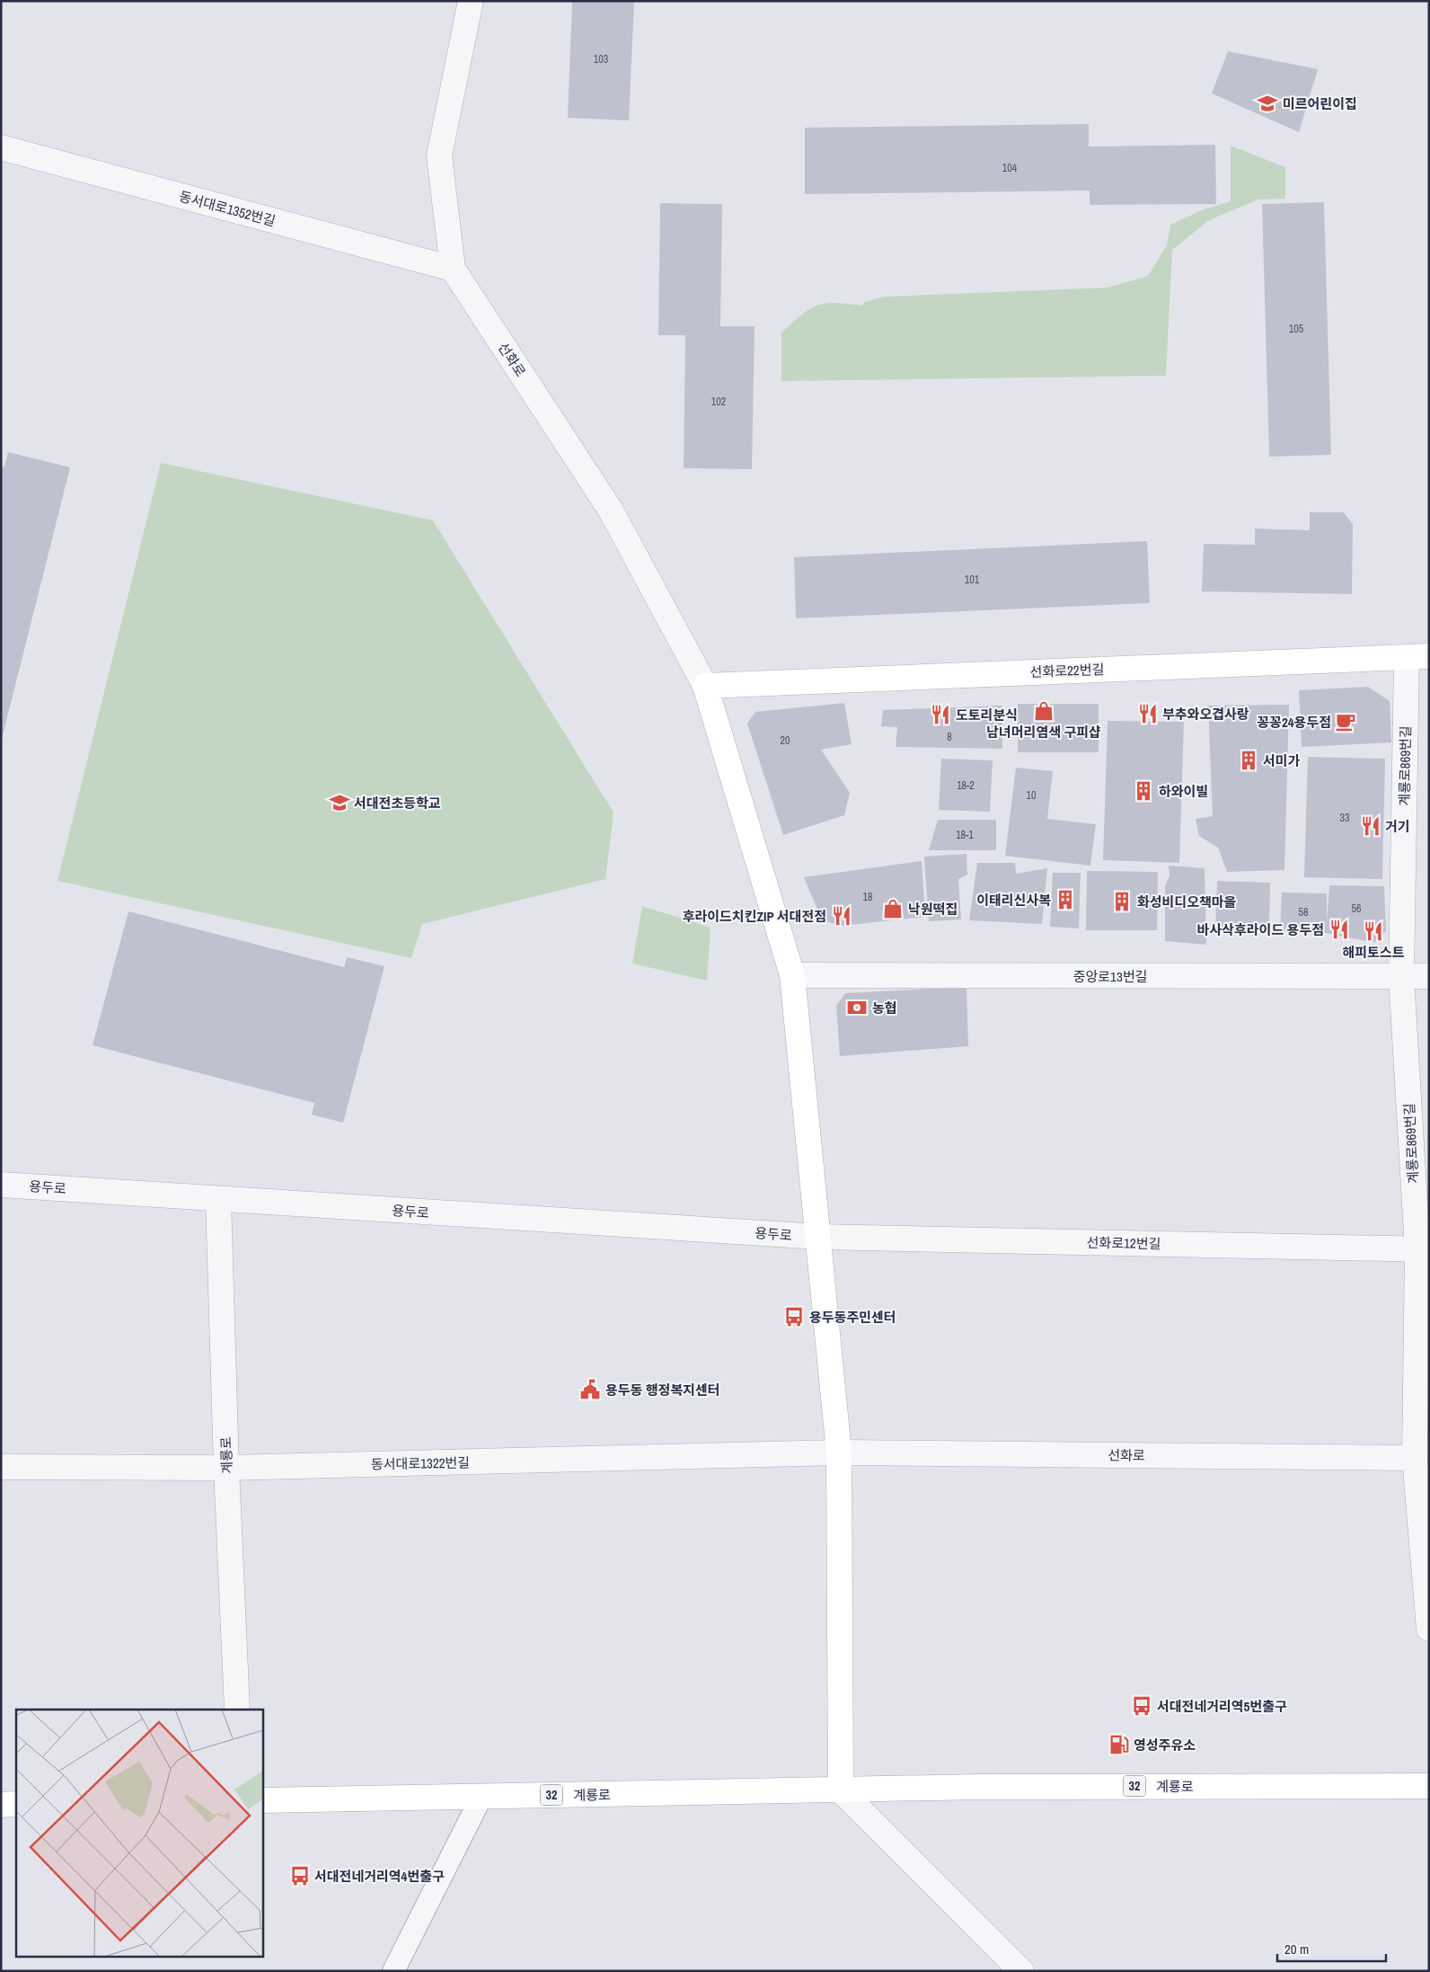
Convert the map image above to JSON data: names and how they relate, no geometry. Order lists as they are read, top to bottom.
{
  "streets": {
    "main road": ["선화로22번길", "계룡로", "32"],
    "street": [
      "동서대로1352번길",
      "선화로",
      "계룡로869번길",
      "중앙로13번길",
      "용두로",
      "선화로12번길",
      "동서대로1322번길"
    ]
  },
  "crossings": [
    ["동서대로1352번길", "선화로"],
    ["선화로", "선화로22번길"],
    ["선화로", "계룡로869번길"],
    ["선화로", "동서대로1322번길"],
    ["선화로22번길", "계룡로869번길"],
    ["계룡로869번길", "중앙로13번길"],
    ["계룡로869번길", "선화로12번길"],
    ["용두로", "선화로12번길"],
    ["용두로", "계룡로"],
    ["계룡로", "동서대로1322번길"]
  ],
  "places": {
    "school or university": ["미르어린이집", "서대전초등학교"],
    "shop": ["남녀머리염색 구피샵", "낙원떡집"],
    "restaurant": [
      "부추와오겹사랑",
      "도토리분식",
      "거기",
      "후라이드치킨ZIP 서대전점",
      "바사삭후라이드 용두점",
      "해피토스트"
    ],
    "cafe": ["꽁꽁24용두점"],
    "building": [
      "서미가",
      "하와이빌",
      "이태리신사복",
      "화성비디오책마을"
    ],
    "bank": ["농협"],
    "bus stop": ["용두동주민센터", "서대전네거리역5번출구", "서대전네거리역4번출구"],
    "public building": ["용두동 행정복지센터"],
    "fuel station": ["영성주유소"]
  },
  "house_numbers": [
    "103",
    "104",
    "105",
    "102",
    "101",
    "8",
    "20",
    "18-2",
    "10",
    "33",
    "18-1",
    "18",
    "56",
    "58"
  ],
  "scale_bar": "20 m"
}
